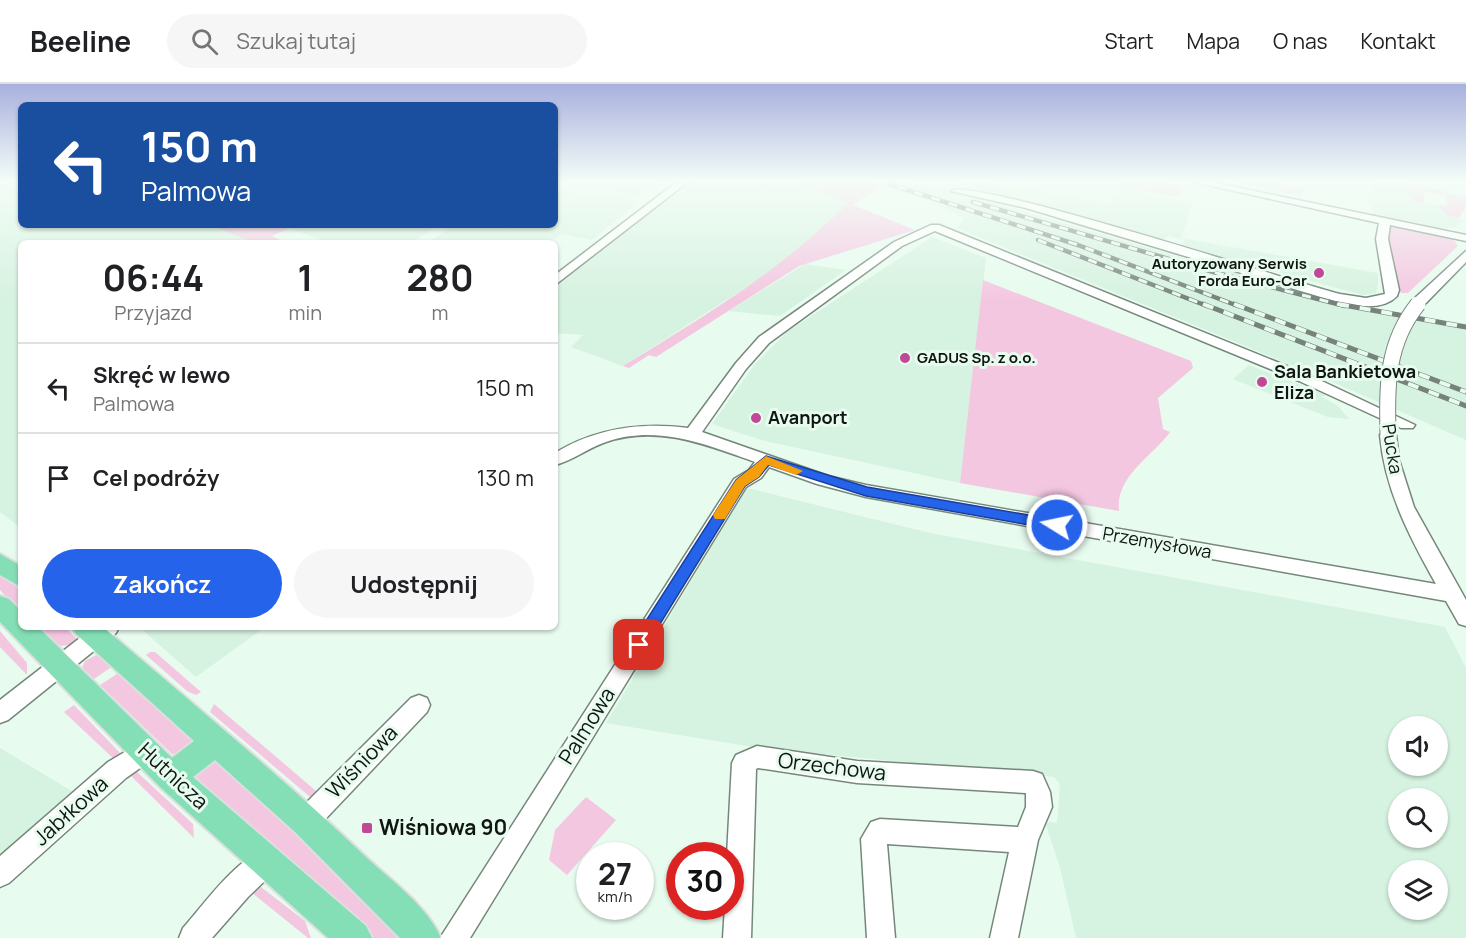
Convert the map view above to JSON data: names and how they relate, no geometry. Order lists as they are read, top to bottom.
{
  "streets": {
    "main road": ["Hutnicza"],
    "street": [
      "Pucka",
      "Przemysłowa",
      "Palmowa",
      "Wiśniowa",
      "Orzechowa",
      "Jabłkowa"
    ]
  },
  "crossings": [
    ["Pucka", "Przemysłowa"],
    ["Przemysłowa", "Palmowa"],
    ["Hutnicza", "Jabłkowa"]
  ],
  "places": {
    "other": [
      "Autoryzowany Serwis Forda Euro-Car",
      "GADUS Sp. z o.o.",
      "Sala Bankietowa Eliza",
      "Avanport"
    ],
    "transit": ["Wiśniowa 90"]
  },
  "page": {
    "header": "Beeline",
    "search": "Szukaj tutaj",
    "nav": [
      "Start",
      "Mapa",
      "O nas",
      "Kontakt"
    ],
    "turn": ["150 m", "Palmowa"],
    "eta": [
      "06:44",
      "Przyjazd",
      "1",
      "min",
      "280",
      "m"
    ],
    "list": [
      {
        "name": "Skręć w lewo",
        "note": "Palmowa",
        "value": "150 m"
      },
      {
        "name": "Cel podróży",
        "value": "130 m"
      }
    ],
    "buttons": ["Zakończ", "Udostępnij"],
    "speed": "27 km/h",
    "limit": "30"
  }
}
